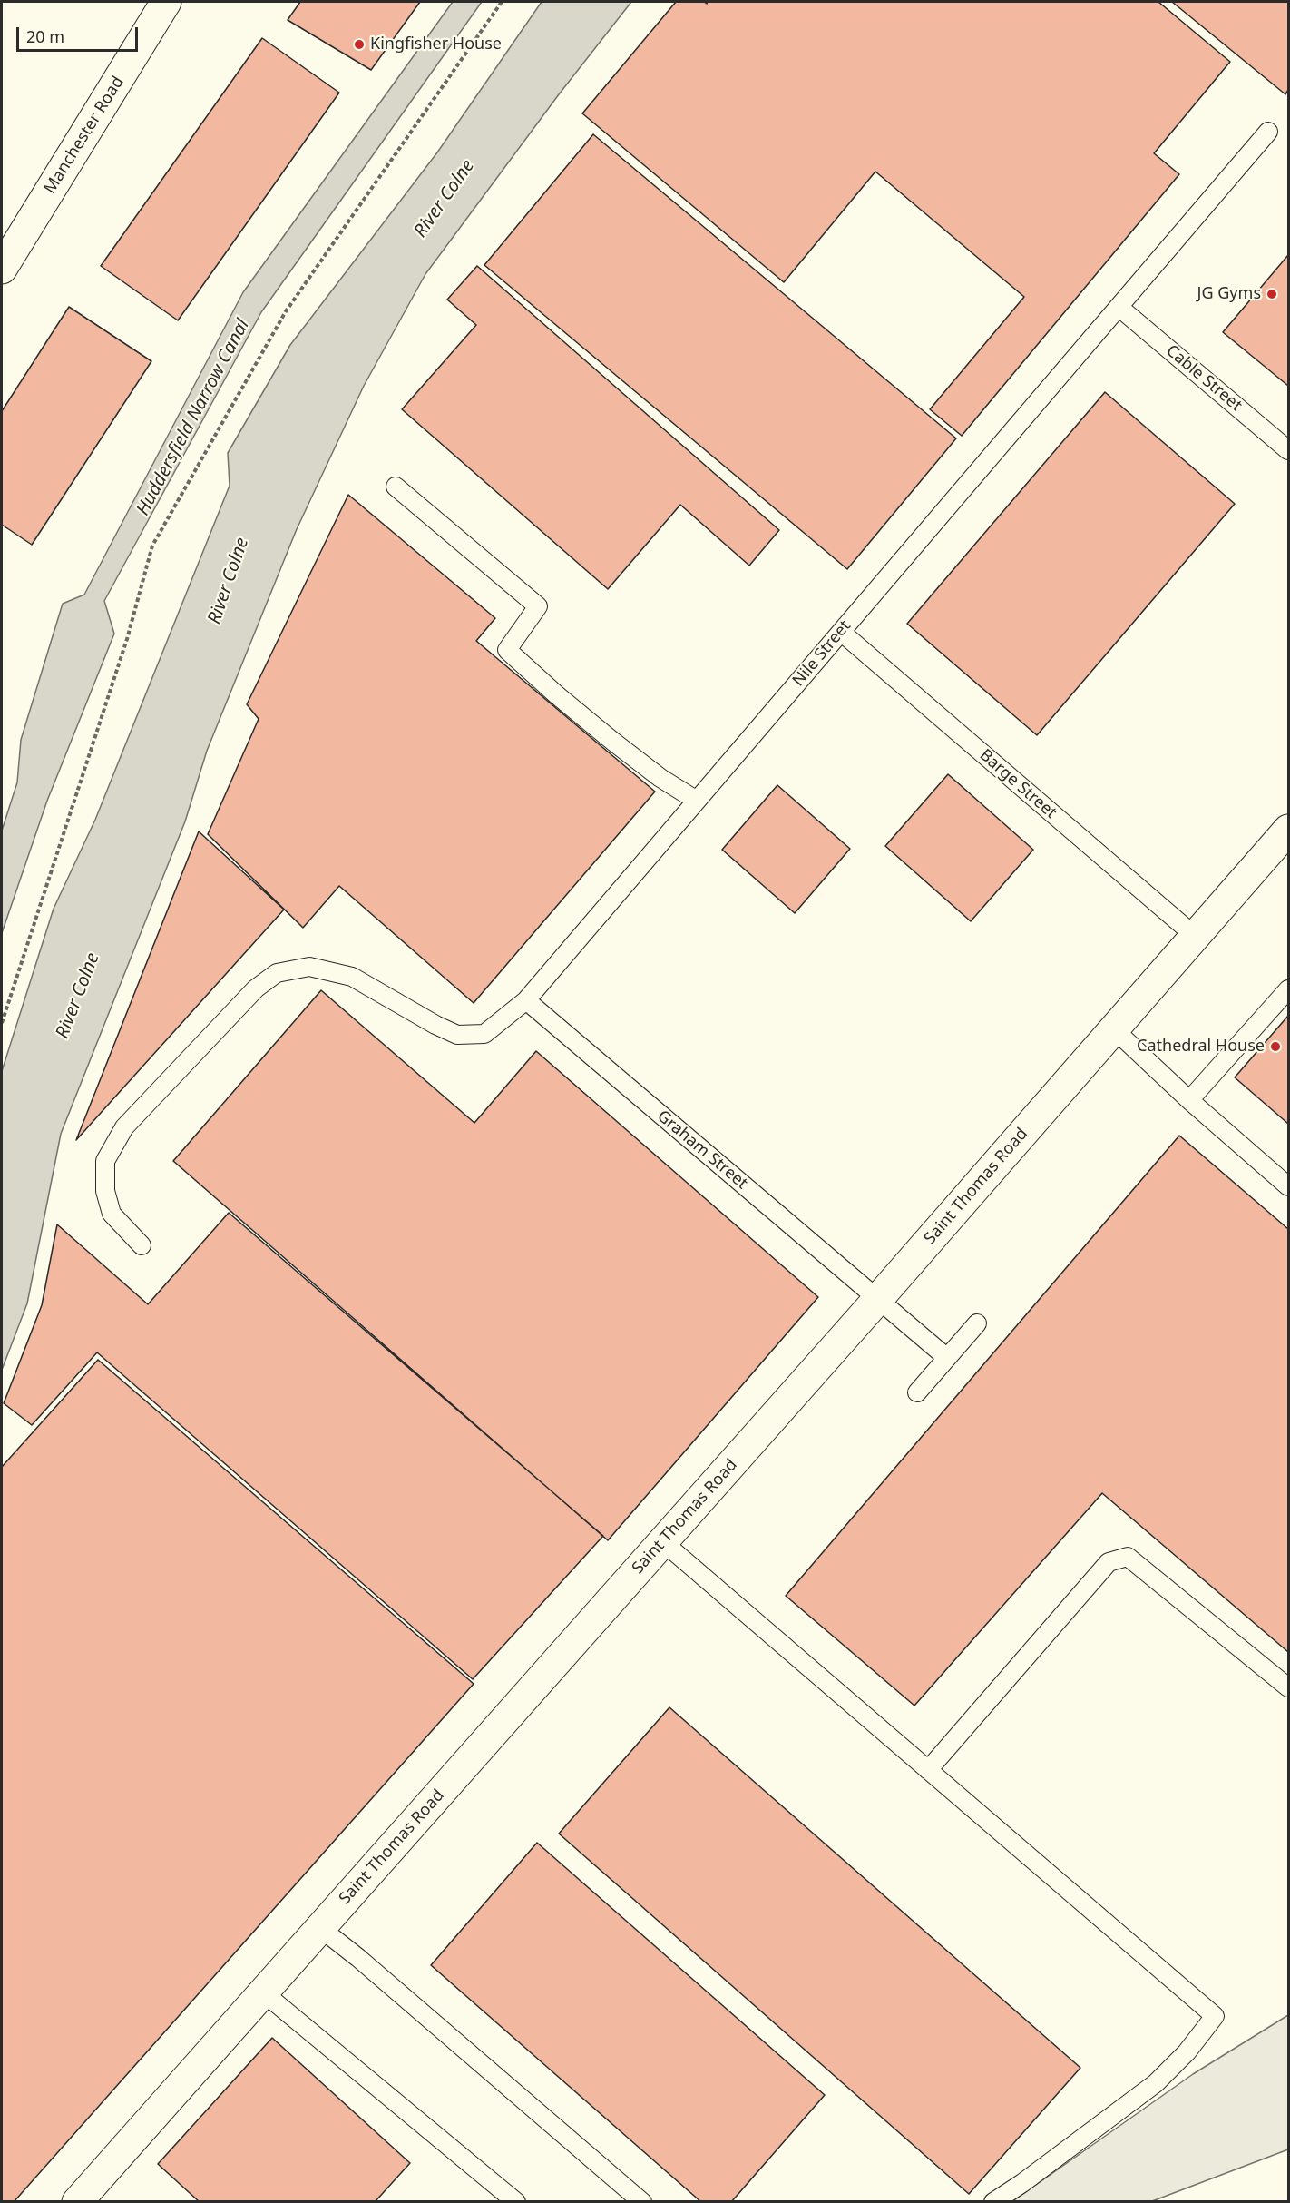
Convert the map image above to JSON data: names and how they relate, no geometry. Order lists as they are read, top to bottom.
{
  "streets": {
    "main road": ["Manchester Road", "Saint Thomas Road"],
    "lane": [
      "Cable Street",
      "Nile Street",
      "Barge Street",
      "Graham Street"
    ]
  },
  "crossings": [
    ["Cable Street", "Nile Street"],
    ["Nile Street", "Barge Street"],
    ["Nile Street", "Graham Street"],
    ["Barge Street", "Saint Thomas Road"],
    ["Graham Street", "Saint Thomas Road"]
  ],
  "water": ["River Colne", "Huddersfield Narrow Canal"],
  "places": ["Kingfisher House", "JG Gyms", "Cathedral House"],
  "scale_bar": "20 m"
}
